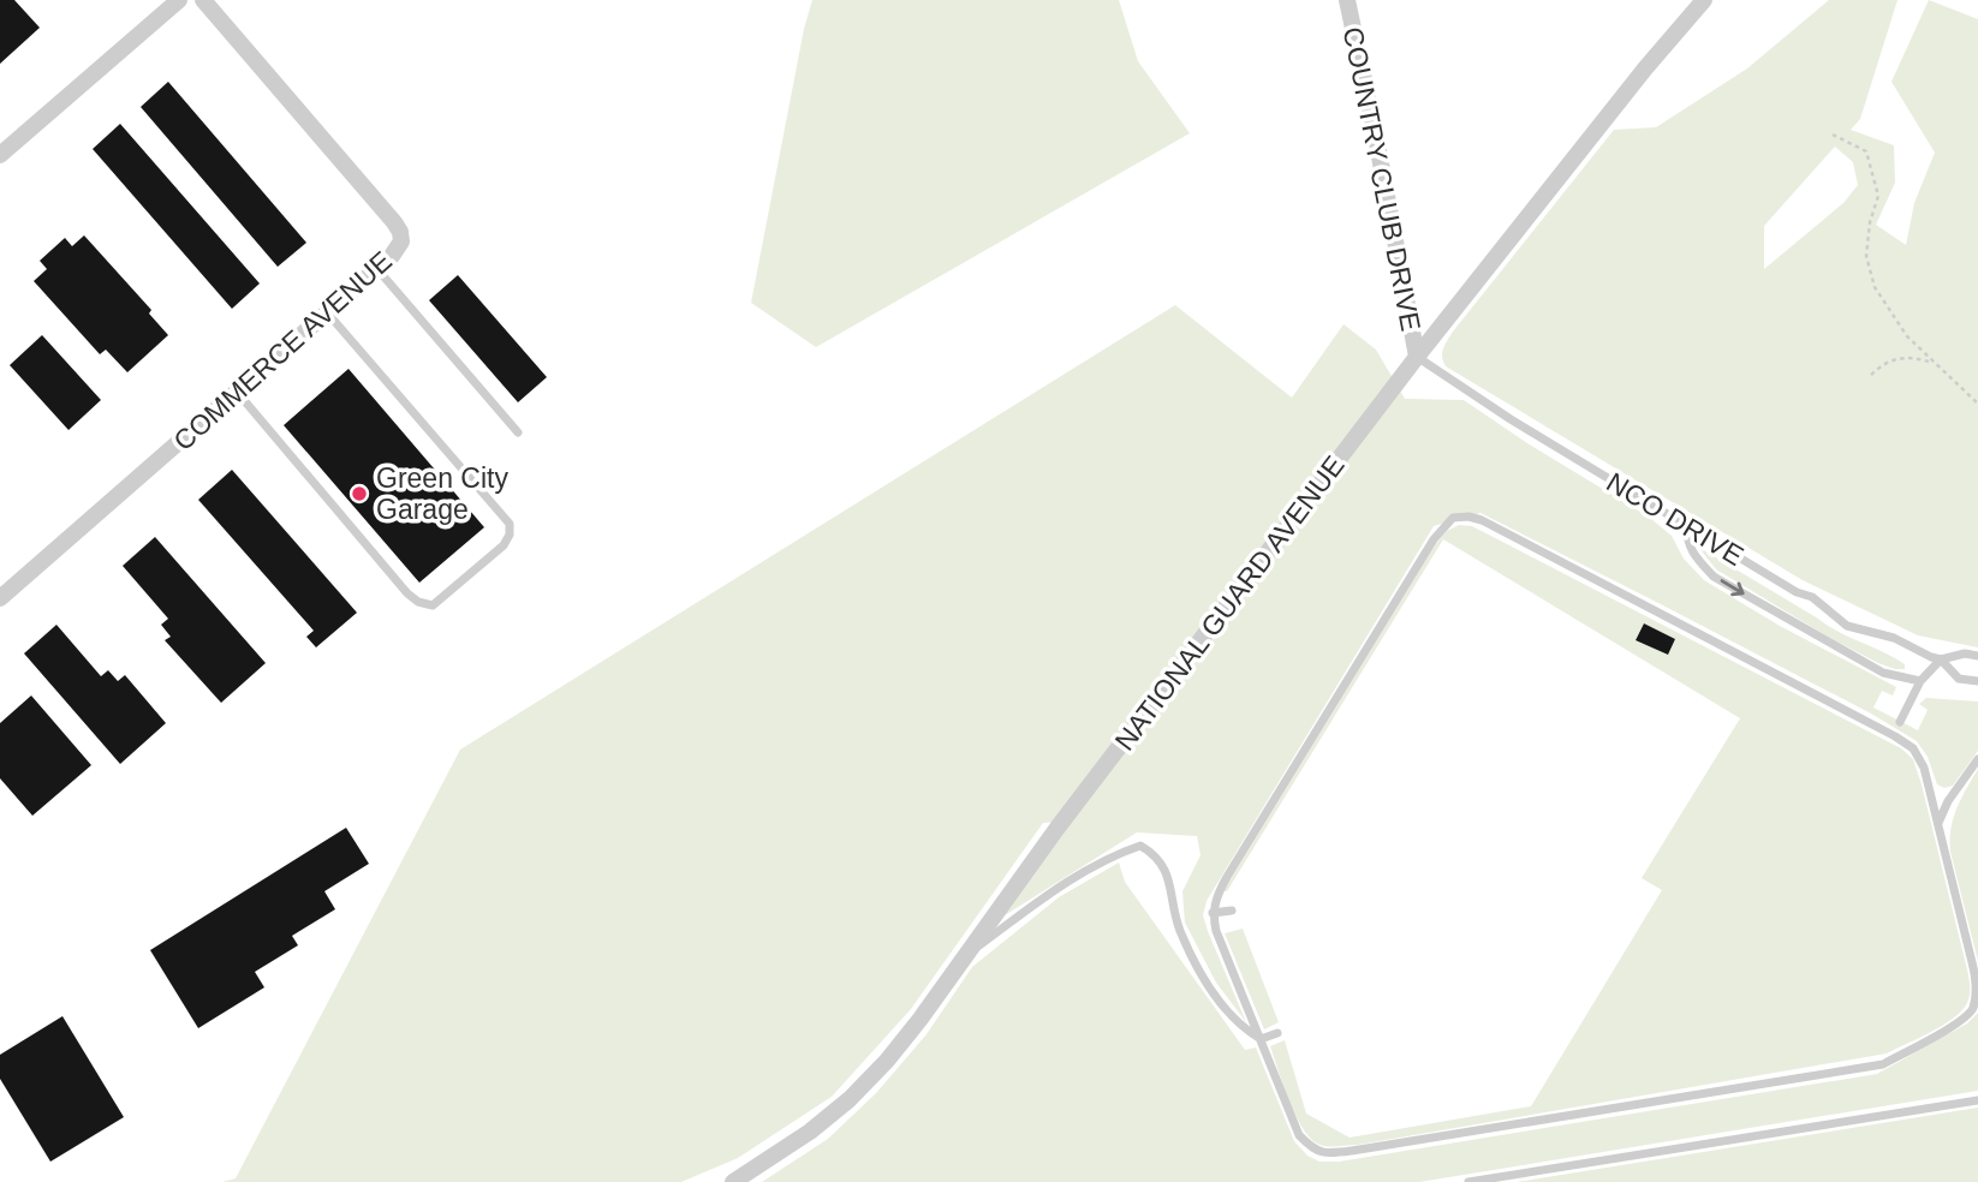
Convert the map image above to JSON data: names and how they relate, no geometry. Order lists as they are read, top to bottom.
{
  "streets": {
    "street": ["COUNTRY CLUB DRIVE", "COMMERCE AVENUE", "NATIONAL GUARD AVENUE"],
    "lane": ["NCO DRIVE"]
  },
  "crossings": [
    ["COUNTRY CLUB DRIVE", "NCO DRIVE"],
    ["COUNTRY CLUB DRIVE", "NATIONAL GUARD AVENUE"],
    ["NCO DRIVE", "NATIONAL GUARD AVENUE"]
  ],
  "places": ["Green City Garage"]
}
